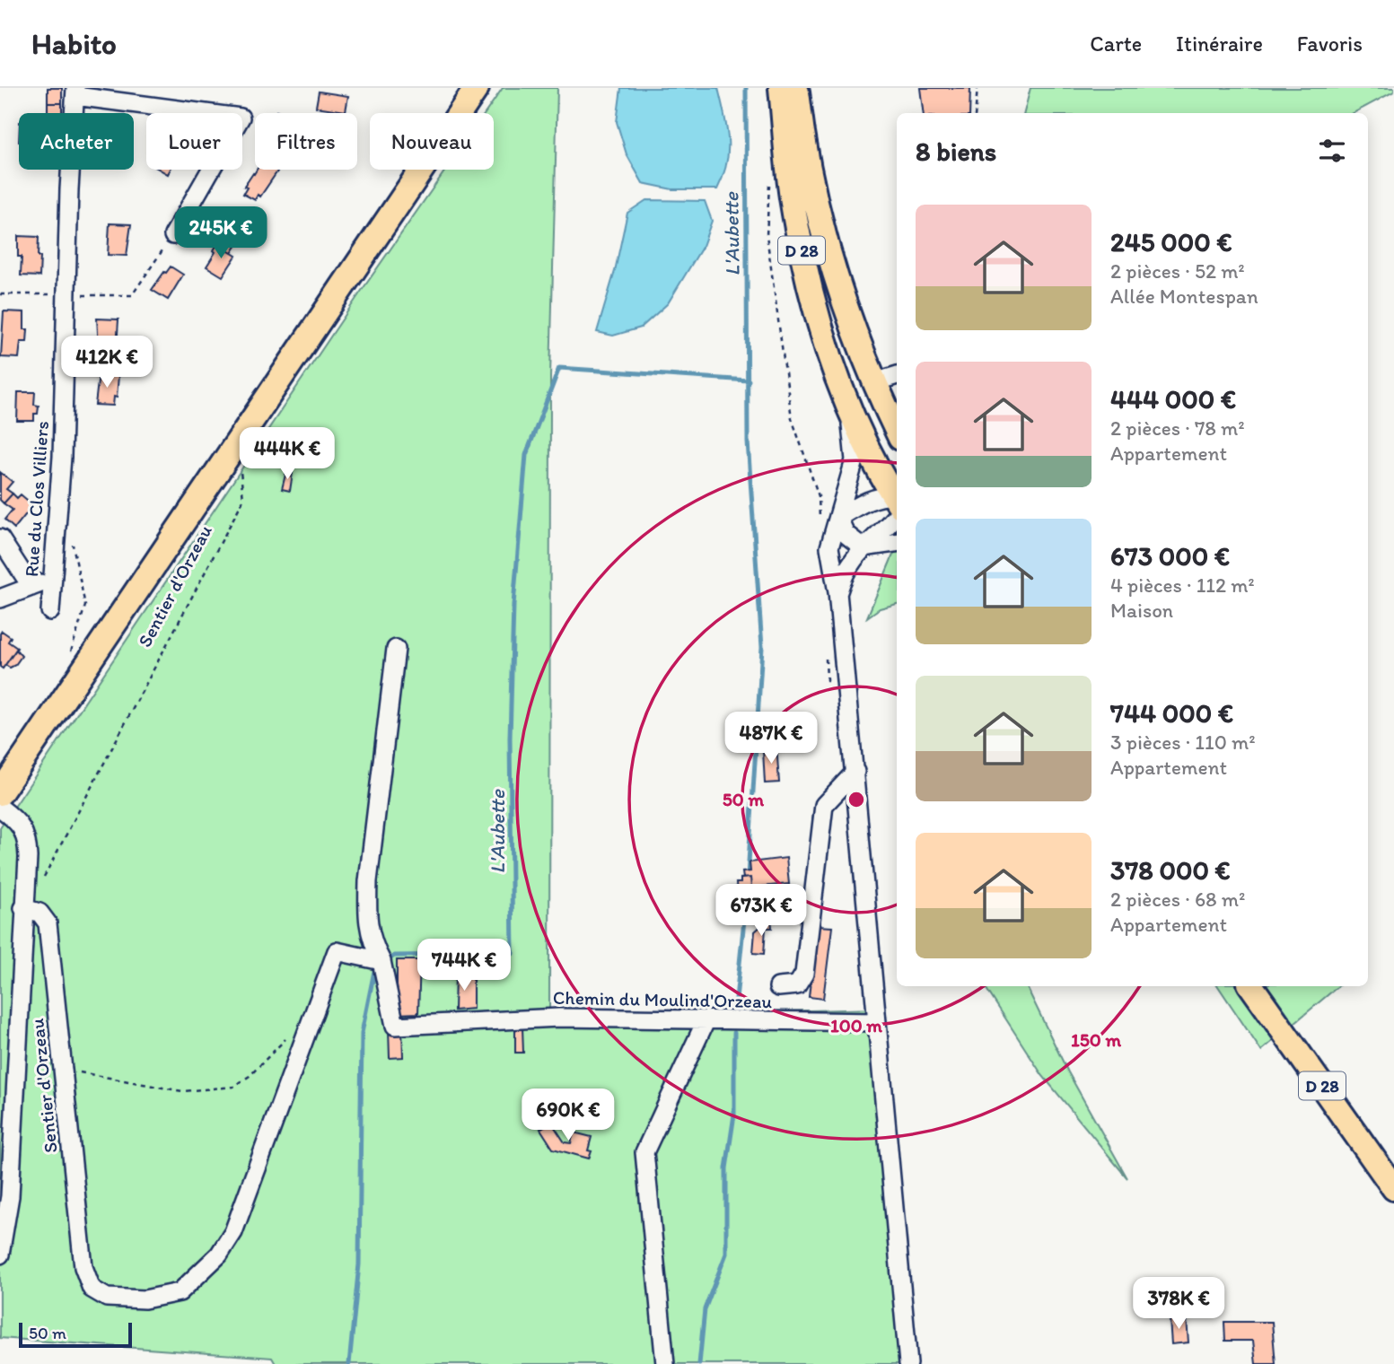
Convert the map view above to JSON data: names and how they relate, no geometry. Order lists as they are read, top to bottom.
{
  "streets": {
    "main road": ["D 28"],
    "street": ["Rue du Clos Villiers", "Sentier d'Orzeau", "Chemin du Moulind'Orzeau"]
  },
  "crossings": [
    ["Sentier d'Orzeau", "Chemin du Moulind'Orzeau"]
  ],
  "water": ["L'Aubette"],
  "scale_bar": "50 m",
  "page": {
    "header": "Habito",
    "nav": ["Carte", "Itinéraire", "Favoris"],
    "chip": [
      "Acheter",
      "Louer",
      "Filtres",
      "Nouveau"
    ],
    "heading": "8 biens",
    "list": [
      {
        "name": "245 000 €",
        "note": "2 pièces · 52 m² · Allée Montespan"
      },
      {
        "name": "444 000 €",
        "note": "2 pièces · 78 m² · Appartement"
      },
      {
        "name": "673 000 €",
        "note": "4 pièces · 112 m² · Maison"
      },
      {
        "name": "744 000 €",
        "note": "3 pièces · 110 m² · Appartement"
      },
      {
        "name": "378 000 €",
        "note": "2 pièces · 68 m² · Appartement"
      }
    ],
    "price": [
      "245K €",
      "412K €",
      "444K €",
      "487K €",
      "673K €",
      "744K €",
      "690K €",
      "378K €"
    ],
    "scale": "50 m"
  },
  "rings": ["50 m", "100 m", "150 m"]
}
